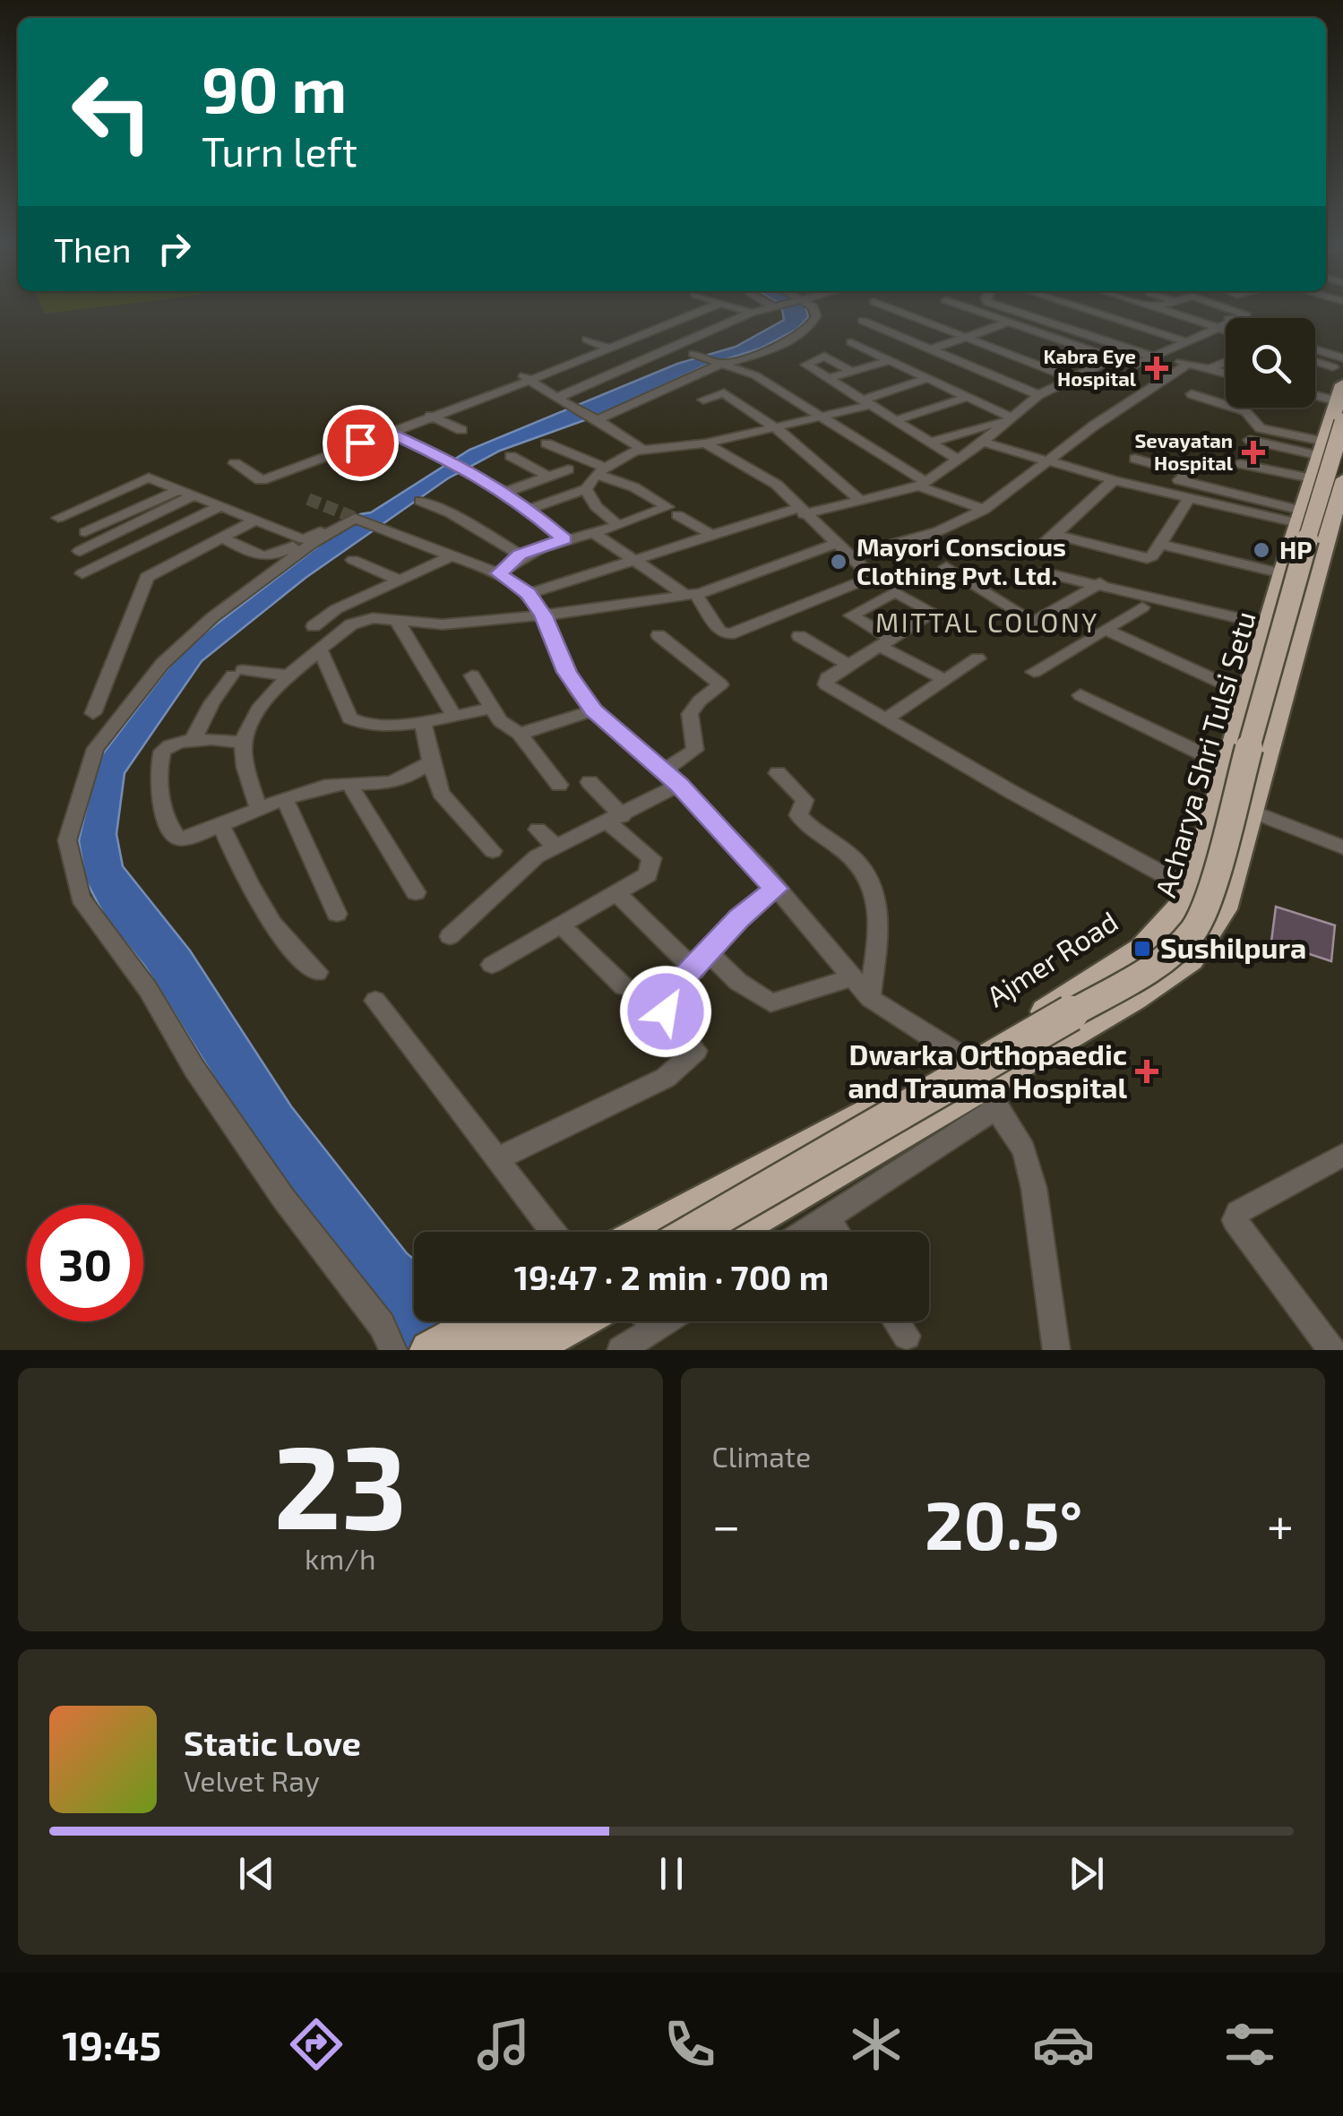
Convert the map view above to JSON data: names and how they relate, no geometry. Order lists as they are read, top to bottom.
{
  "streets": {
    "highway": ["Acharya Shri Tulsi Setu", "Ajmer Road"]
  },
  "crossings": [
    ["Acharya Shri Tulsi Setu", "Ajmer Road"]
  ],
  "districts": ["MITTAL COLONY"],
  "places": {
    "health": ["Kabra Eye Hospital", "Sevayatan Hospital", "Dwarka Orthopaedic and Trauma Hospital"],
    "other": ["HP", "Mayori Conscious Clothing Pvt. Ltd."],
    "transit": ["Sushilpura"]
  },
  "page": {
    "turn": ["90 m", "Turn left"],
    "then": "Then",
    "limit": "30",
    "trip": "19:47 · 2 min · 700 m",
    "tile": [
      ["23", "km/h"],
      "Climate"
    ],
    "heat": ["−", "20.5°", "+"],
    "song": ["Static Love", "Velvet Ray"],
    "tabs": "19:45"
  }
}
